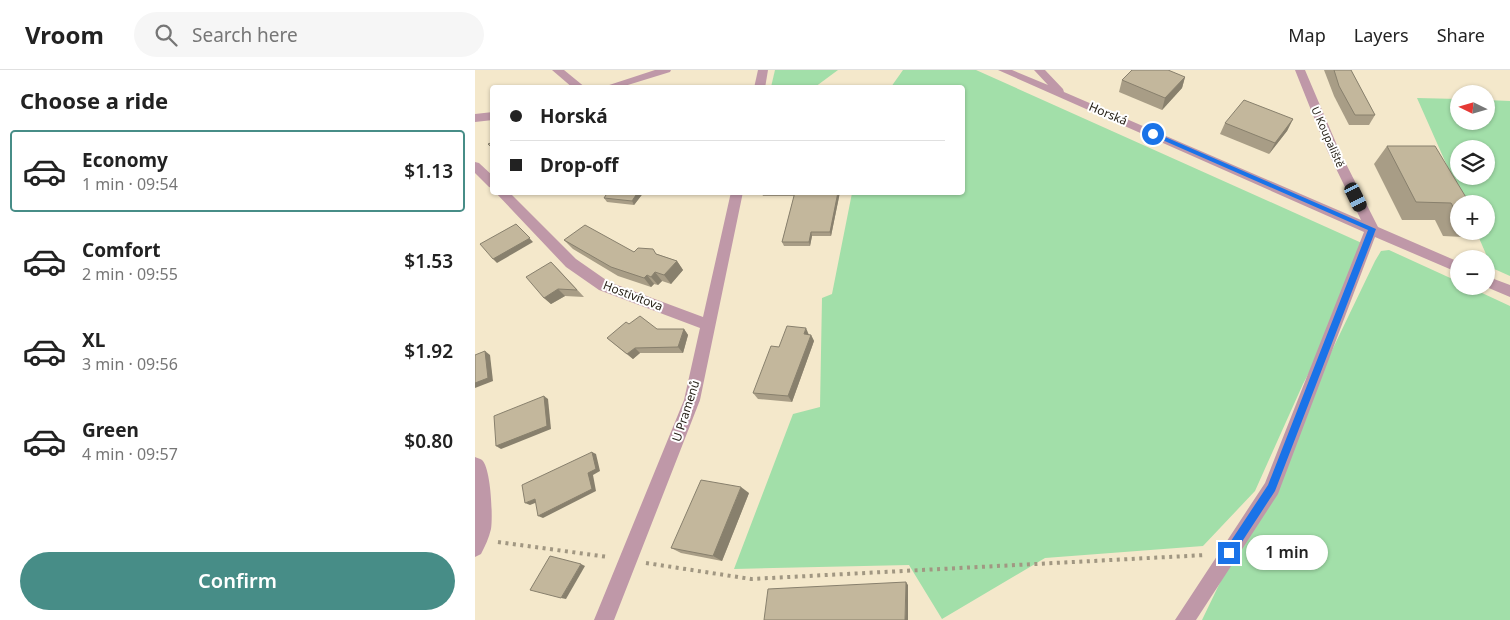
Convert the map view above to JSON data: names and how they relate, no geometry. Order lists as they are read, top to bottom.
{
  "streets": {
    "street": [
      "Horská",
      "U Koupaliště",
      "Hostivítova",
      "U Pramenů"
    ]
  },
  "crossings": [
    ["Horská", "U Koupaliště"],
    ["Hostivítova", "U Pramenů"]
  ],
  "north": "left",
  "page": {
    "header": "Vroom",
    "search": "Search here",
    "nav": ["Map", "Layers", "Share"],
    "heading": "Choose a ride",
    "map_buttons": ["+", "−"],
    "banner": ["Horská", "Drop-off"],
    "list": [
      {
        "name": "Economy",
        "note": "1 min · 09:54",
        "value": "$1.13"
      },
      {
        "name": "Comfort",
        "note": "2 min · 09:55",
        "value": "$1.53"
      },
      {
        "name": "XL",
        "note": "3 min · 09:56",
        "value": "$1.92"
      },
      {
        "name": "Green",
        "note": "4 min · 09:57",
        "value": "$0.80"
      }
    ],
    "bubble": "1 min",
    "buttons": "Confirm"
  }
}
